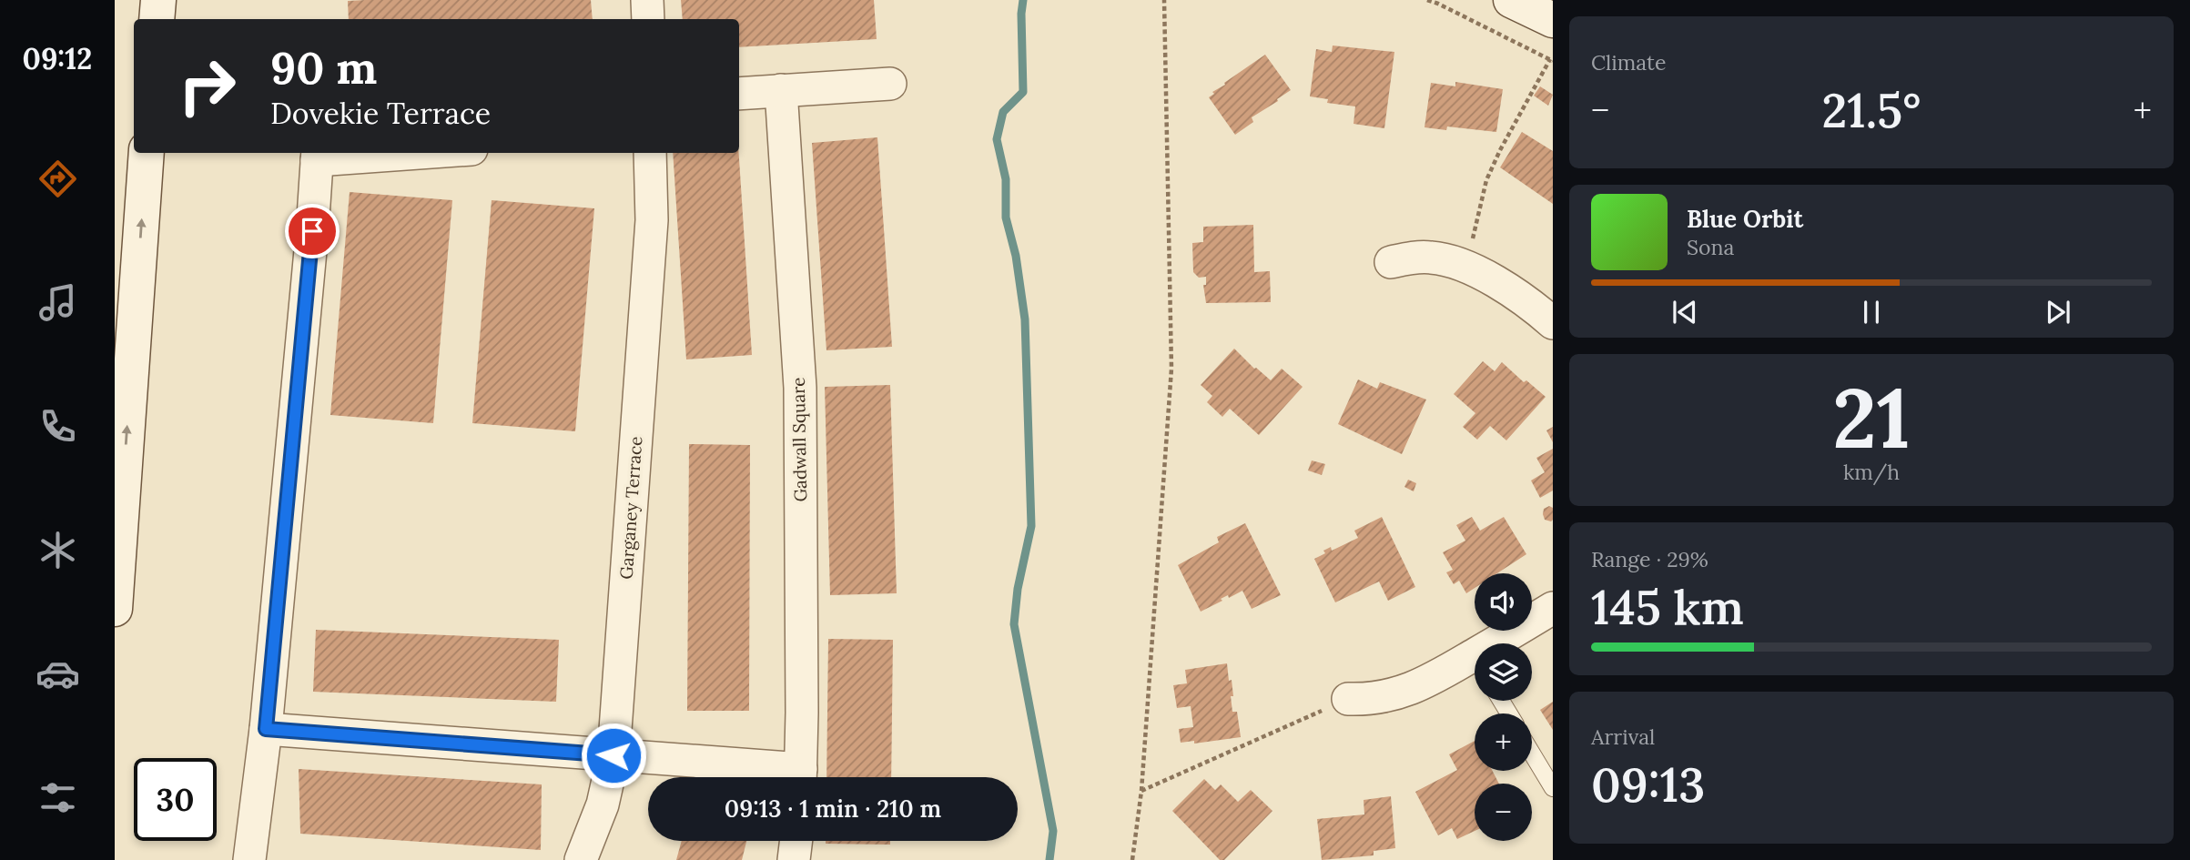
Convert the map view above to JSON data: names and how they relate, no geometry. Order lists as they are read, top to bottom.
{
  "streets": {
    "street": ["Gadwall Square", "Garganey Terrace"]
  },
  "page": {
    "tabs": "09:12",
    "tile": [
      "Climate",
      ["21", "km/h"],
      ["Range · 29%", "145 km"],
      ["Arrival", "09:13"]
    ],
    "turn": ["90 m", "Dovekie Terrace"],
    "heat": ["−", "21.5°", "+"],
    "song": ["Blue Orbit", "Sona"],
    "map_buttons": ["+", "−"],
    "limit": "30",
    "trip": "09:13 · 1 min · 210 m"
  }
}
